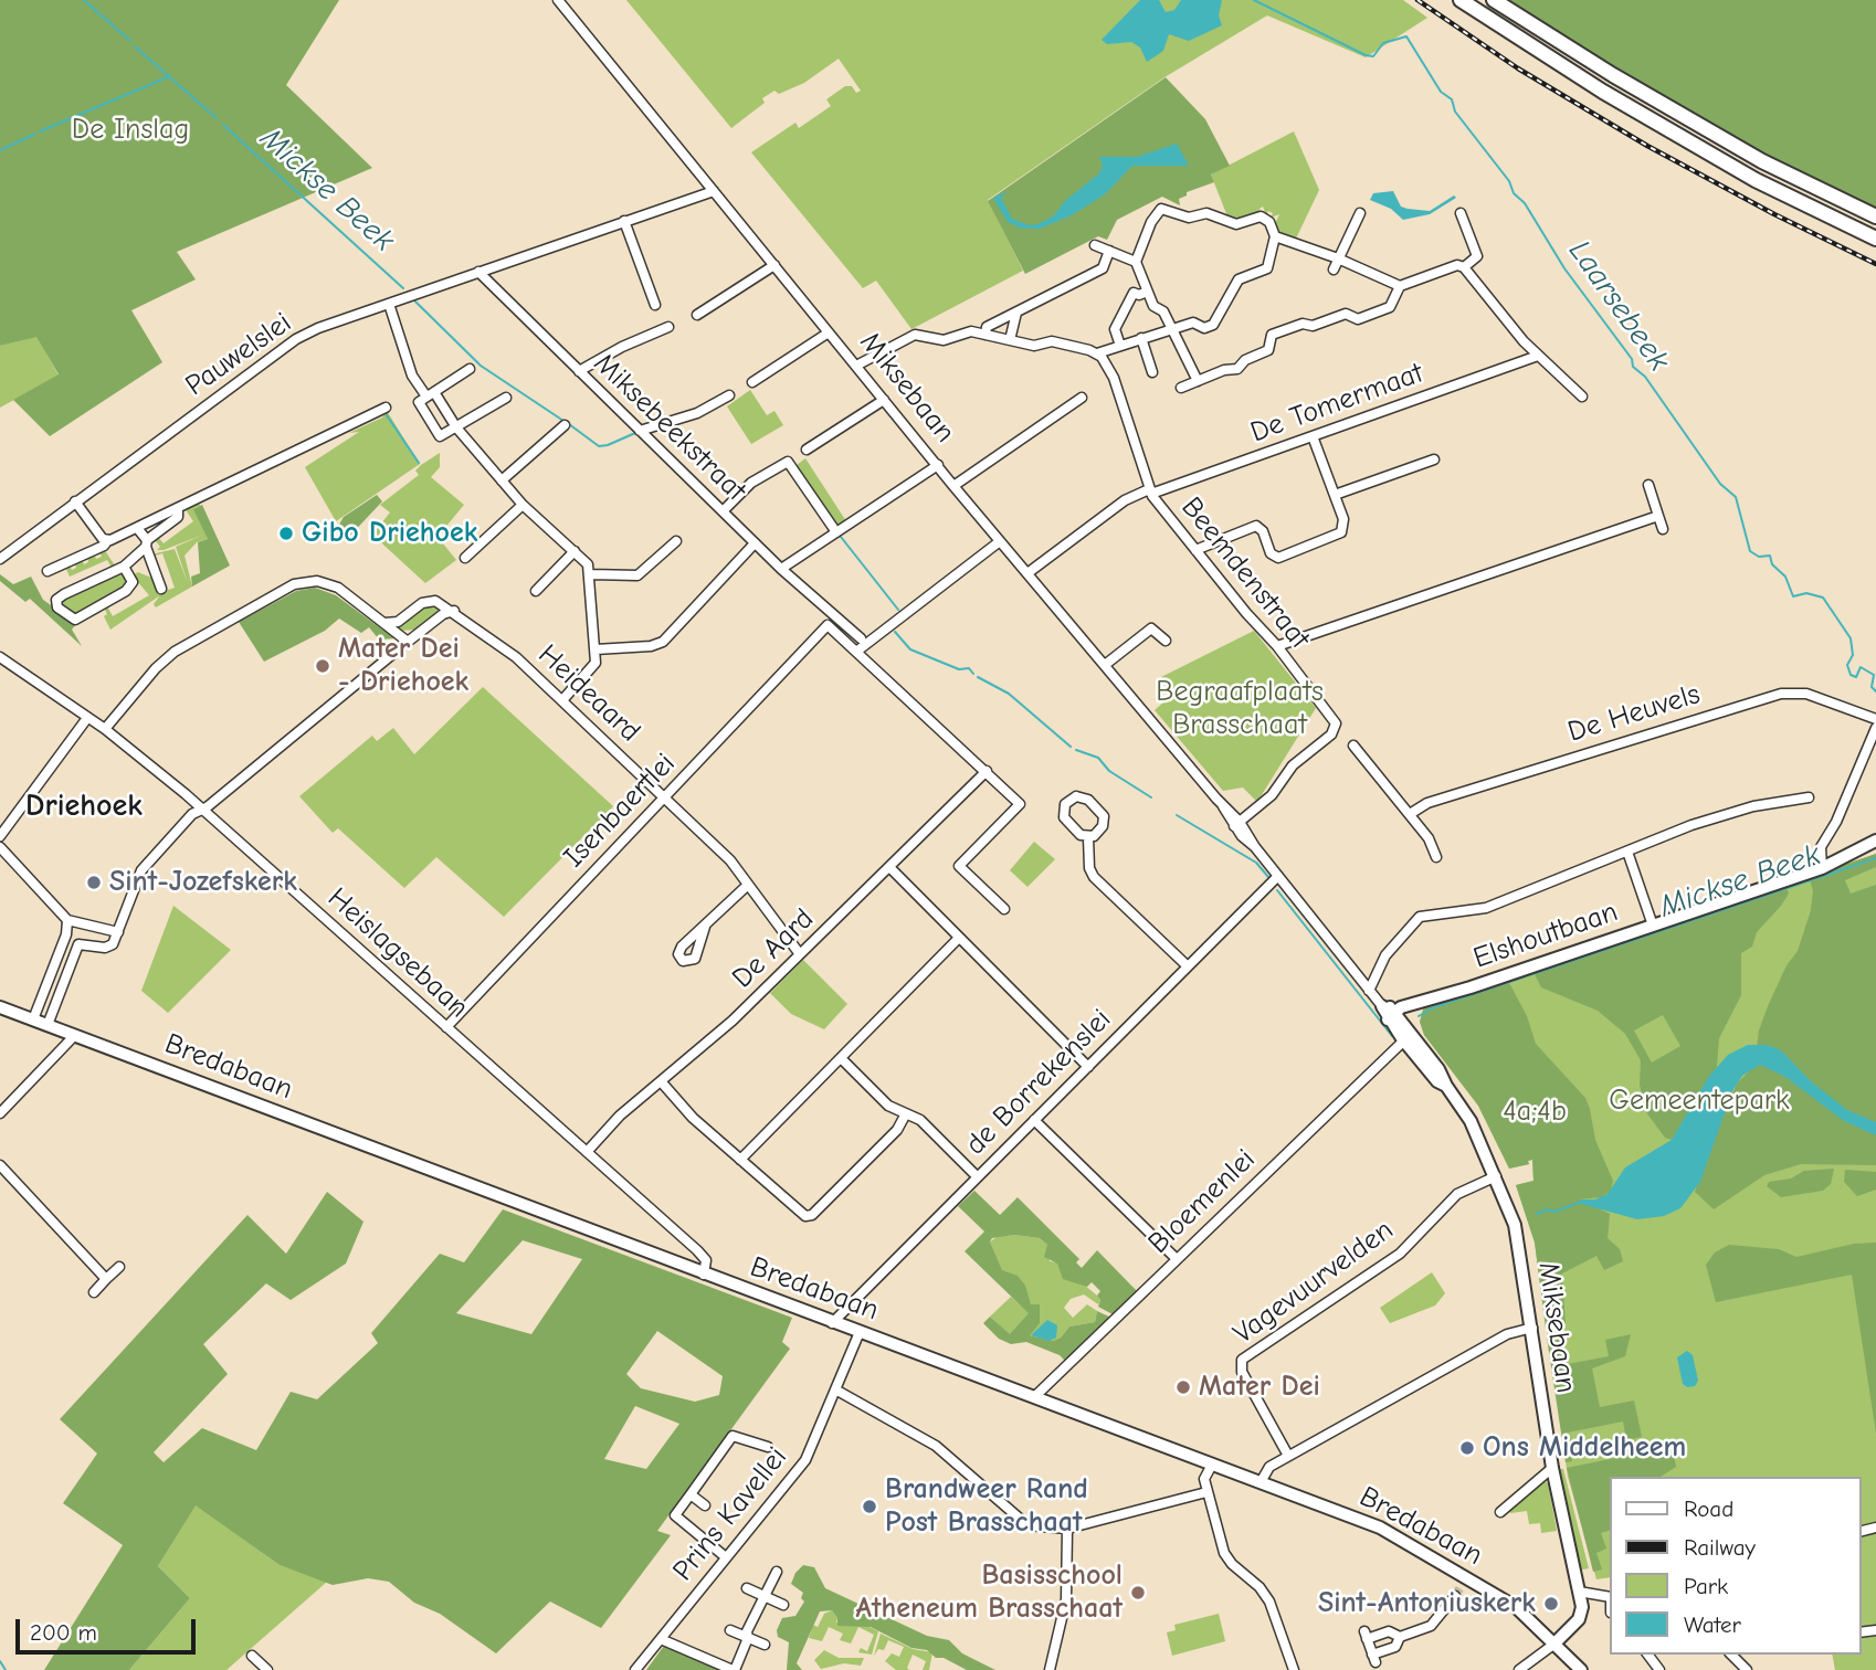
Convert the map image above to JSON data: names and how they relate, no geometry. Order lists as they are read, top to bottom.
{
  "streets": {
    "main road": ["Miksebaan", "Elshoutbaan", "Bredabaan"],
    "street": [
      "Pauwelslei",
      "De Tomermaat",
      "Miksebeekstraat",
      "Beemdenstraat",
      "Heideaard",
      "De Heuvels",
      "Isenbaertlei",
      "De Aard",
      "Heislagsebaan",
      "de Borrekenslei",
      "Bloemenlei",
      "Vagevuurvelden",
      "Prins Kavellei"
    ]
  },
  "crossings": [
    ["Pauwelslei", "Miksebaan"],
    ["Pauwelslei", "Miksebeekstraat"],
    ["Miksebaan", "Beemdenstraat"],
    ["Miksebaan", "Elshoutbaan"],
    ["Miksebaan", "de Borrekenslei"],
    ["Miksebaan", "Bloemenlei"],
    ["Miksebaan", "Vagevuurvelden"],
    ["De Tomermaat", "Beemdenstraat"],
    ["Heideaard", "Isenbaertlei"],
    ["Heideaard", "De Aard"],
    ["Isenbaertlei", "Heislagsebaan"],
    ["De Aard", "Heislagsebaan"],
    ["Heislagsebaan", "Bredabaan"],
    ["Bredabaan", "de Borrekenslei"],
    ["Bredabaan", "Bloemenlei"],
    ["Bredabaan", "Prins Kavellei"]
  ],
  "districts": ["Driehoek"],
  "water": ["Mickse Beek", "Laarsebeek"],
  "parks": [
    "De Inslag",
    "Begraafplaats Brasschaat",
    "Gemeentepark",
    "4a;4b"
  ],
  "places": [
    "Gibo Driehoek",
    "Mater Dei - Driehoek",
    "Sint-Jozefskerk",
    "Mater Dei",
    "Ons Middelheem",
    "Brandweer Rand Post Brasschaat",
    "Basisschool Atheneum Brasschaat",
    "Sint-Antoniuskerk"
  ],
  "legend": [
    "Road",
    "Railway",
    "Park",
    "Water"
  ],
  "scale_bar": "200 m"
}
